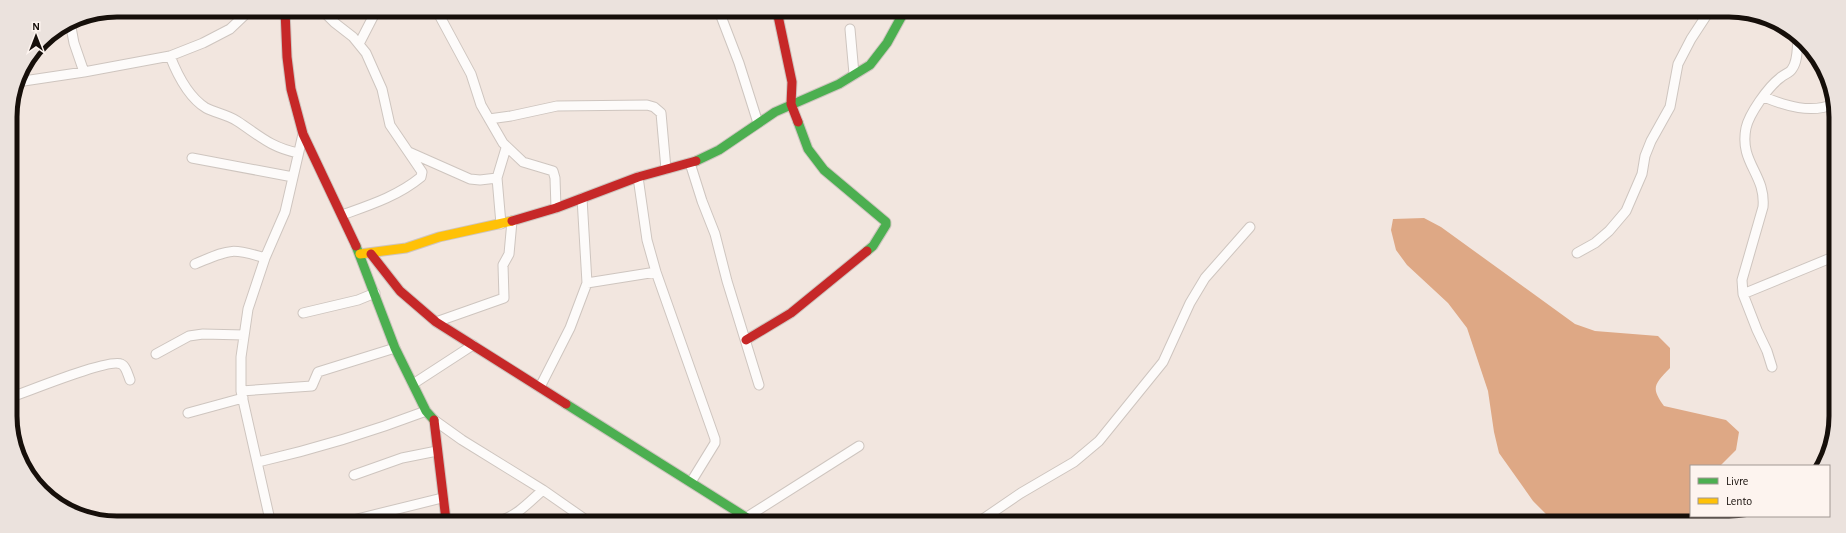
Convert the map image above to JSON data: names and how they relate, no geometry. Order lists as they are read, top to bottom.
{
  "legend": ["Livre", "Lento"],
  "north": "top"
}
